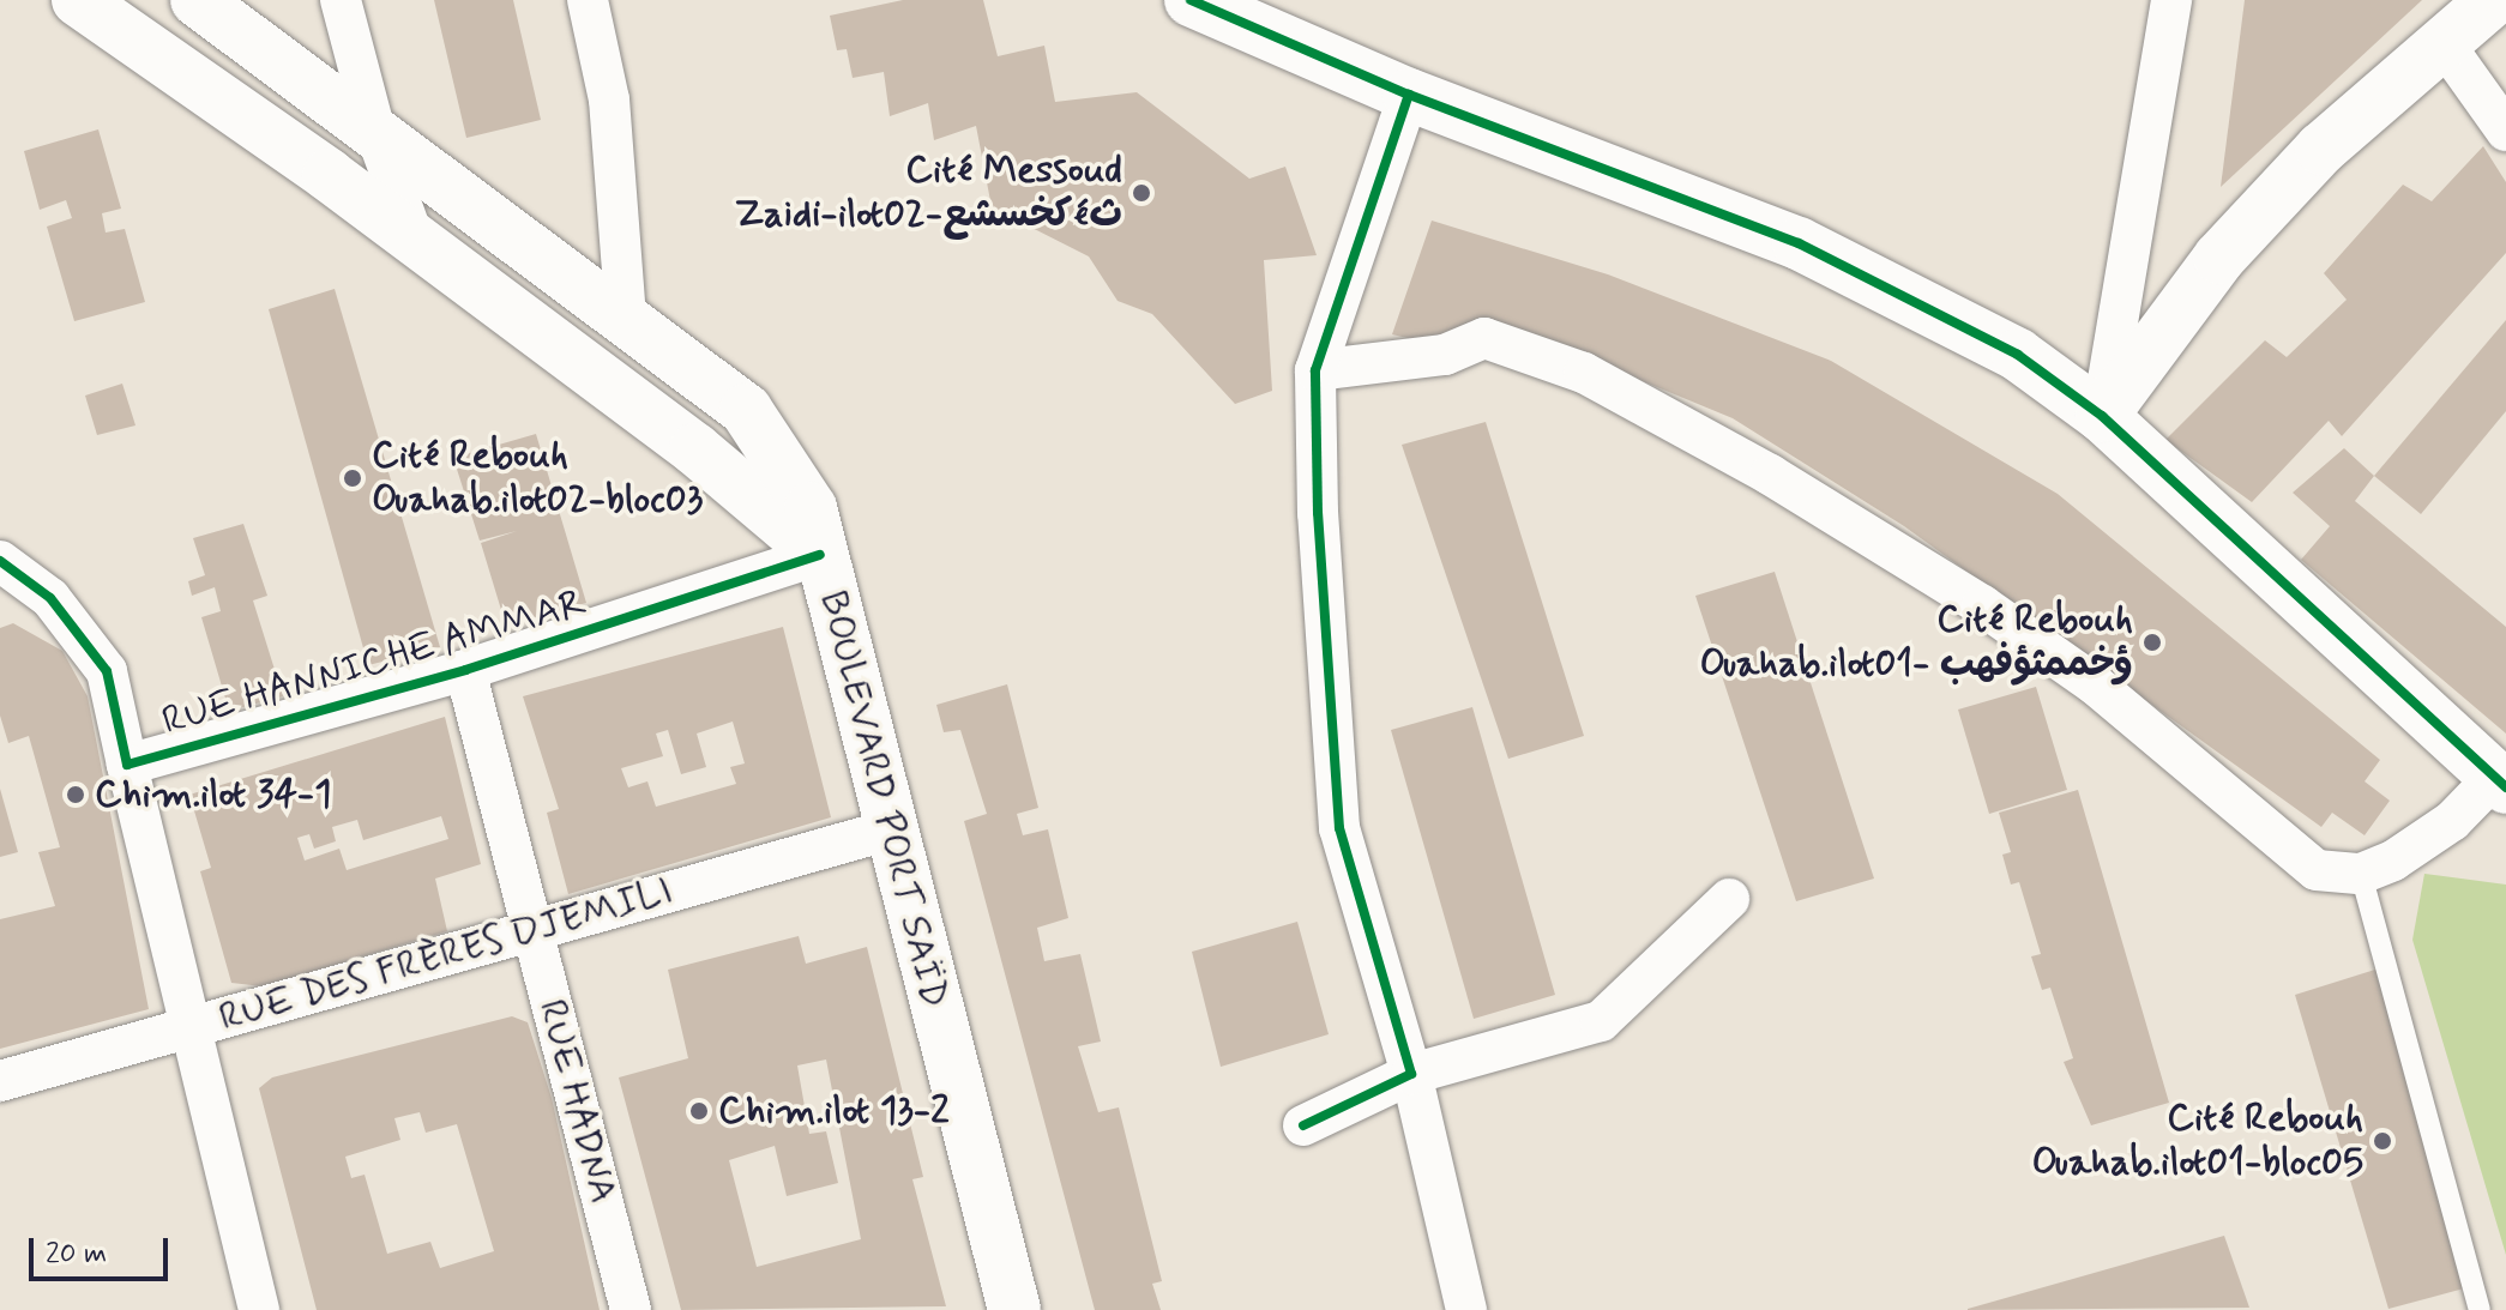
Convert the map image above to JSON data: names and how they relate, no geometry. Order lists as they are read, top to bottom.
{
  "streets": {
    "main road": ["BOULEVARD PORT SAÏD"],
    "street": ["RUE HANNICHE AMMAR", "RUE DES FRÈRES DJEMILI", "RUE HADNA"]
  },
  "crossings": [
    ["RUE HANNICHE AMMAR", "BOULEVARD PORT SAÏD"],
    ["RUE HANNICHE AMMAR", "RUE HADNA"],
    ["BOULEVARD PORT SAÏD", "RUE DES FRÈRES DJEMILI"],
    ["RUE DES FRÈRES DJEMILI", "RUE HADNA"]
  ],
  "places": [
    "Cité Messoud Zaidi-ilot02-كخسشعéث",
    "Cité Rebouh Ouahab.ilot02-bloc03",
    "Cité Rebouh Ouahab.ilot01- ؤخممثؤفهب",
    "Chim.ilot 34-1",
    "Chim.ilot 13-2",
    "Cité Rebouh Ouahab.ilot01-bloc05"
  ],
  "scale_bar": "20 m"
}
